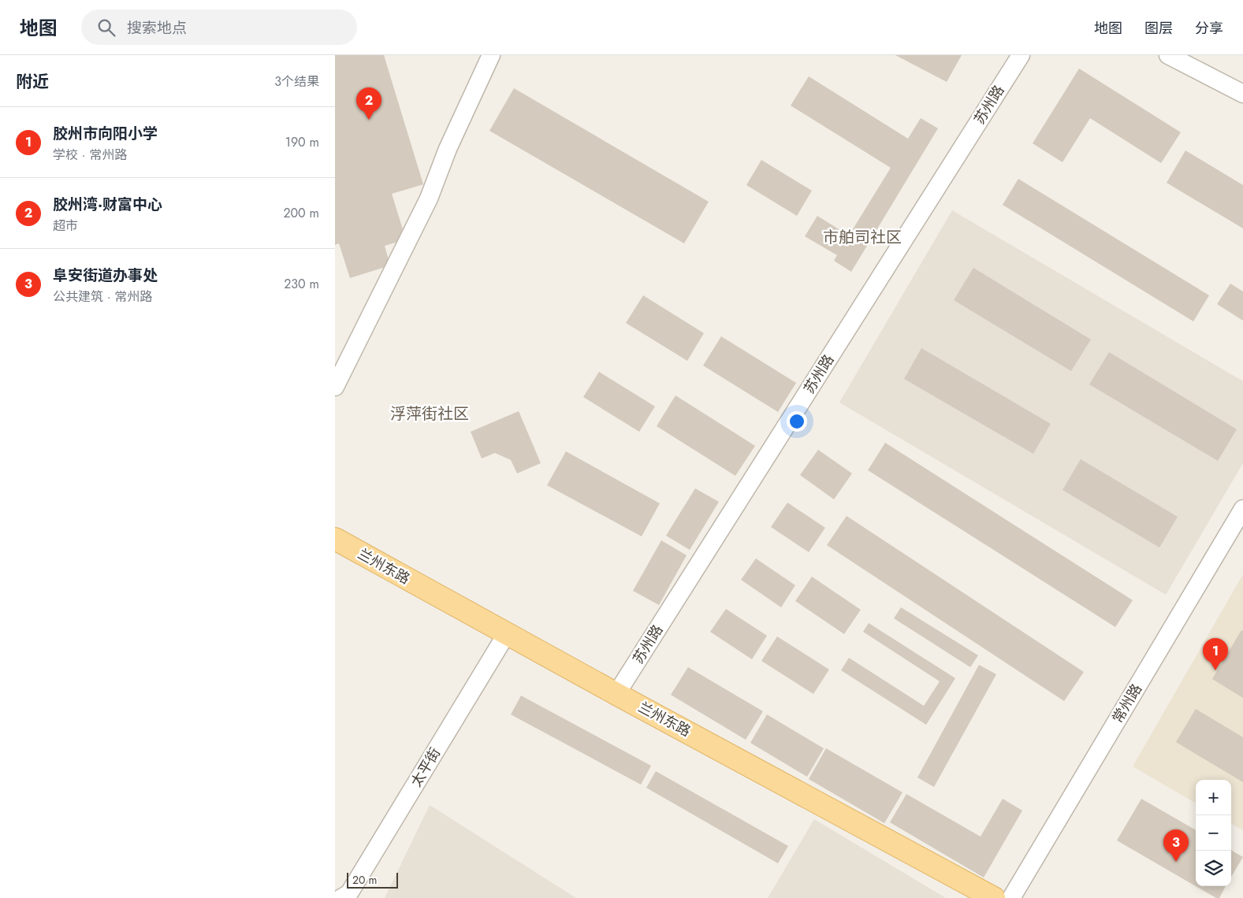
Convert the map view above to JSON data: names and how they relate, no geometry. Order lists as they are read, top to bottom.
{
  "streets": {
    "main road": ["兰州东路"],
    "street": ["苏州路", "常州路", "太平街"]
  },
  "crossings": [
    ["苏州路", "兰州东路"],
    ["兰州东路", "太平街"]
  ],
  "districts": ["市舶司社区", "浮萍街社区"],
  "scale_bar": "20 m",
  "page": {
    "header": "地图",
    "search": "搜索地点",
    "nav": ["地图", "图层", "分享"],
    "heading": ["附近", "3个结果"],
    "pins": ["2", "1", "3"],
    "list": [
      {
        "mark": "1",
        "name": "胶州市向阳小学",
        "note": "学校 · 常州路",
        "value": "190 m"
      },
      {
        "mark": "2",
        "name": "胶州湾·财富中心",
        "note": "超市",
        "value": "200 m"
      },
      {
        "mark": "3",
        "name": "阜安街道办事处",
        "note": "公共建筑 · 常州路",
        "value": "230 m"
      }
    ],
    "map_buttons": ["+", "−"],
    "scale": "20 m"
  }
}
